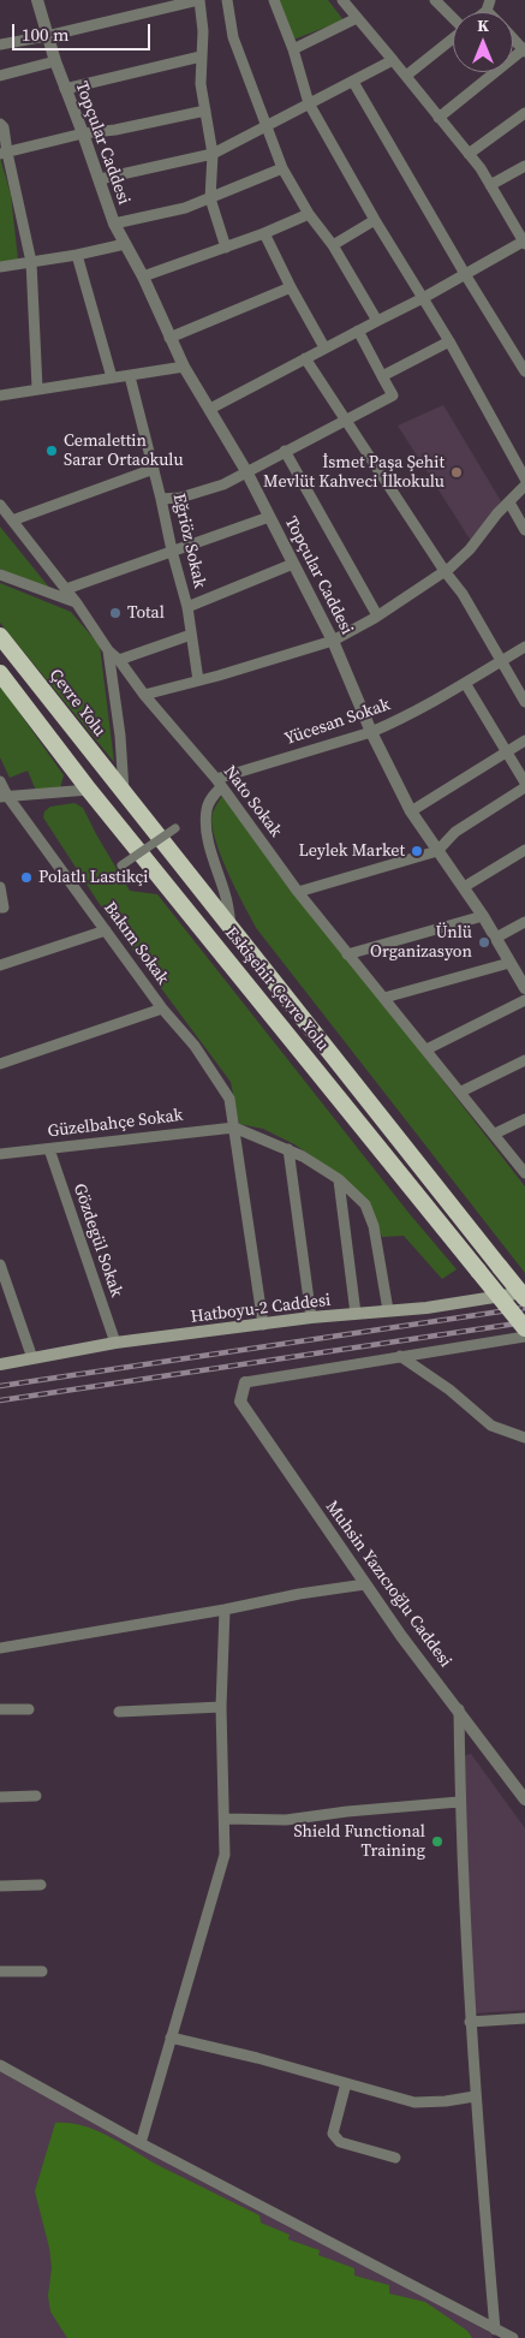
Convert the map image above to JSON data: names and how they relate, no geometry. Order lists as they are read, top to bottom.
{
  "streets": {
    "highway": ["Çevre Yolu", "Eskişehir Çevre Yolu"],
    "main road": ["Hatboyu-2 Caddesi"],
    "street": [
      "Topçular Caddesi",
      "Eğriöz Sokak",
      "Yücesan Sokak",
      "Nato Sokak",
      "Bakım Sokak",
      "Güzelbahçe Sokak",
      "Gözdegül Sokak",
      "Muhsin Yazıcıoğlu Caddesi"
    ]
  },
  "crossings": [
    ["Topçular Caddesi", "Yücesan Sokak"],
    ["Çevre Yolu", "Eskişehir Çevre Yolu"],
    ["Yücesan Sokak", "Nato Sokak"],
    ["Bakım Sokak", "Güzelbahçe Sokak"],
    ["Bakım Sokak", "Hatboyu-2 Caddesi"],
    ["Güzelbahçe Sokak", "Gözdegül Sokak"],
    ["Gözdegül Sokak", "Hatboyu-2 Caddesi"]
  ],
  "places": [
    "Cemalettin Sarar Ortaokulu",
    "İsmet Paşa Şehit Mevlüt Kahveci İlkokulu",
    "Total",
    "Leylek Market",
    "Polatlı Lastikçi",
    "Ünlü Organizasyon",
    "Shield Functional Training"
  ],
  "scale_bar": "100 m",
  "north": "top"
}
